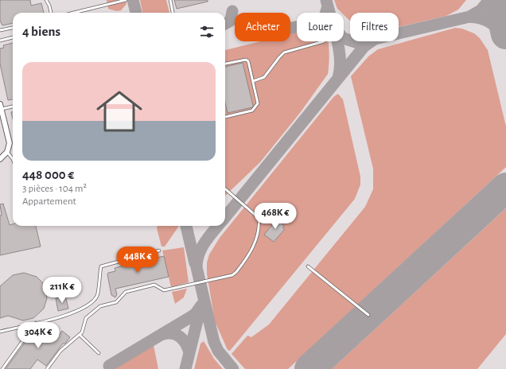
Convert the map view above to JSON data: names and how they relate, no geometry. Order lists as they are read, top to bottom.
{
  "page": {
    "chip": ["Acheter", "Louer", "Filtres"],
    "heading": "4 biens",
    "list": [
      {
        "name": "448 000 €",
        "note": "3 pièces · 104 m² · Appartement"
      }
    ],
    "price": [
      "468K €",
      "448K €",
      "211K €",
      "304K €"
    ]
  }
}
